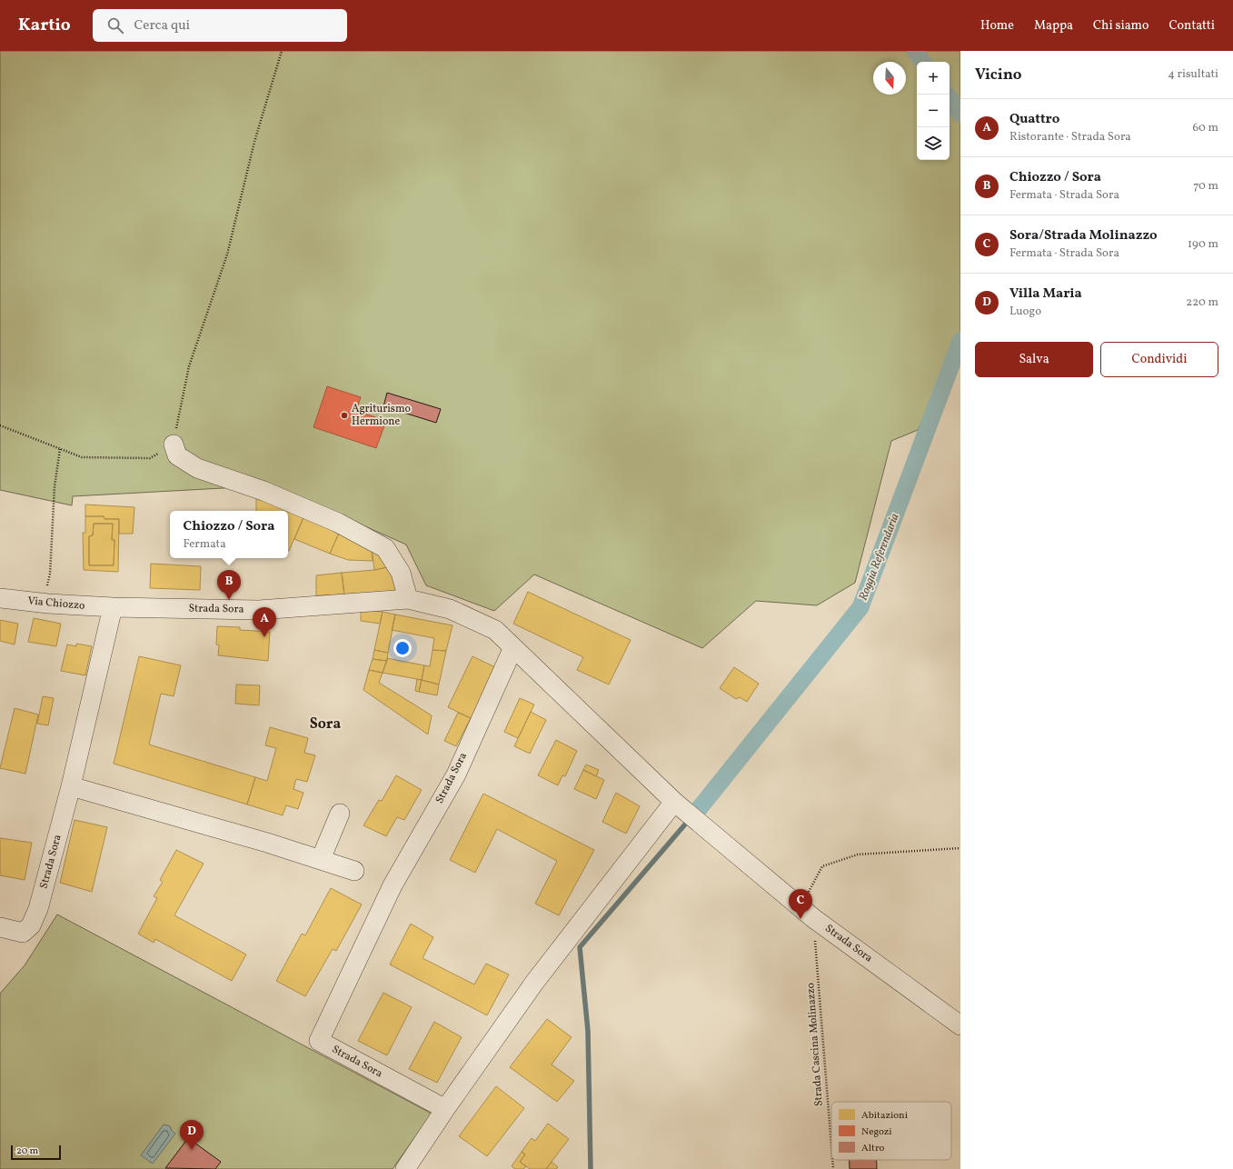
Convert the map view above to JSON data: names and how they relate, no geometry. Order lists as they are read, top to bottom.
{
  "streets": {
    "street": ["Via Chiozzo", "Strada Sora"],
    "path": ["Strada Cascina Molinazzo"]
  },
  "crossings": [
    ["Via Chiozzo", "Strada Sora"],
    ["Strada Sora", "Strada Cascina Molinazzo"]
  ],
  "districts": ["Sora"],
  "water": ["Roggia Referendaria"],
  "places": ["Agriturismo Hermione"],
  "legend": ["Abitazioni", "Negozi", "Altro"],
  "scale_bar": "20 m",
  "north": "bottom",
  "page": {
    "header": "Kartio",
    "search": "Cerca qui",
    "nav": [
      "Home",
      "Mappa",
      "Chi siamo",
      "Contatti"
    ],
    "heading": ["Vicino", "4 risultati"],
    "map_buttons": ["+", "−"],
    "list": [
      {
        "mark": "A",
        "name": "Quattro",
        "note": "Ristorante · Strada Sora",
        "value": "60 m"
      },
      {
        "mark": "B",
        "name": "Chiozzo / Sora",
        "note": "Fermata · Strada Sora",
        "value": "70 m"
      },
      {
        "mark": "C",
        "name": "Sora/Strada Molinazzo",
        "note": "Fermata · Strada Sora",
        "value": "190 m"
      },
      {
        "mark": "D",
        "name": "Villa Maria",
        "note": "Luogo",
        "value": "220 m"
      }
    ],
    "buttons": ["Salva", "Condividi"],
    "popup": ["Chiozzo / Sora", "Fermata"],
    "pins": [
      "B",
      "A",
      "C",
      "D"
    ],
    "scale": "20 m"
  }
}
